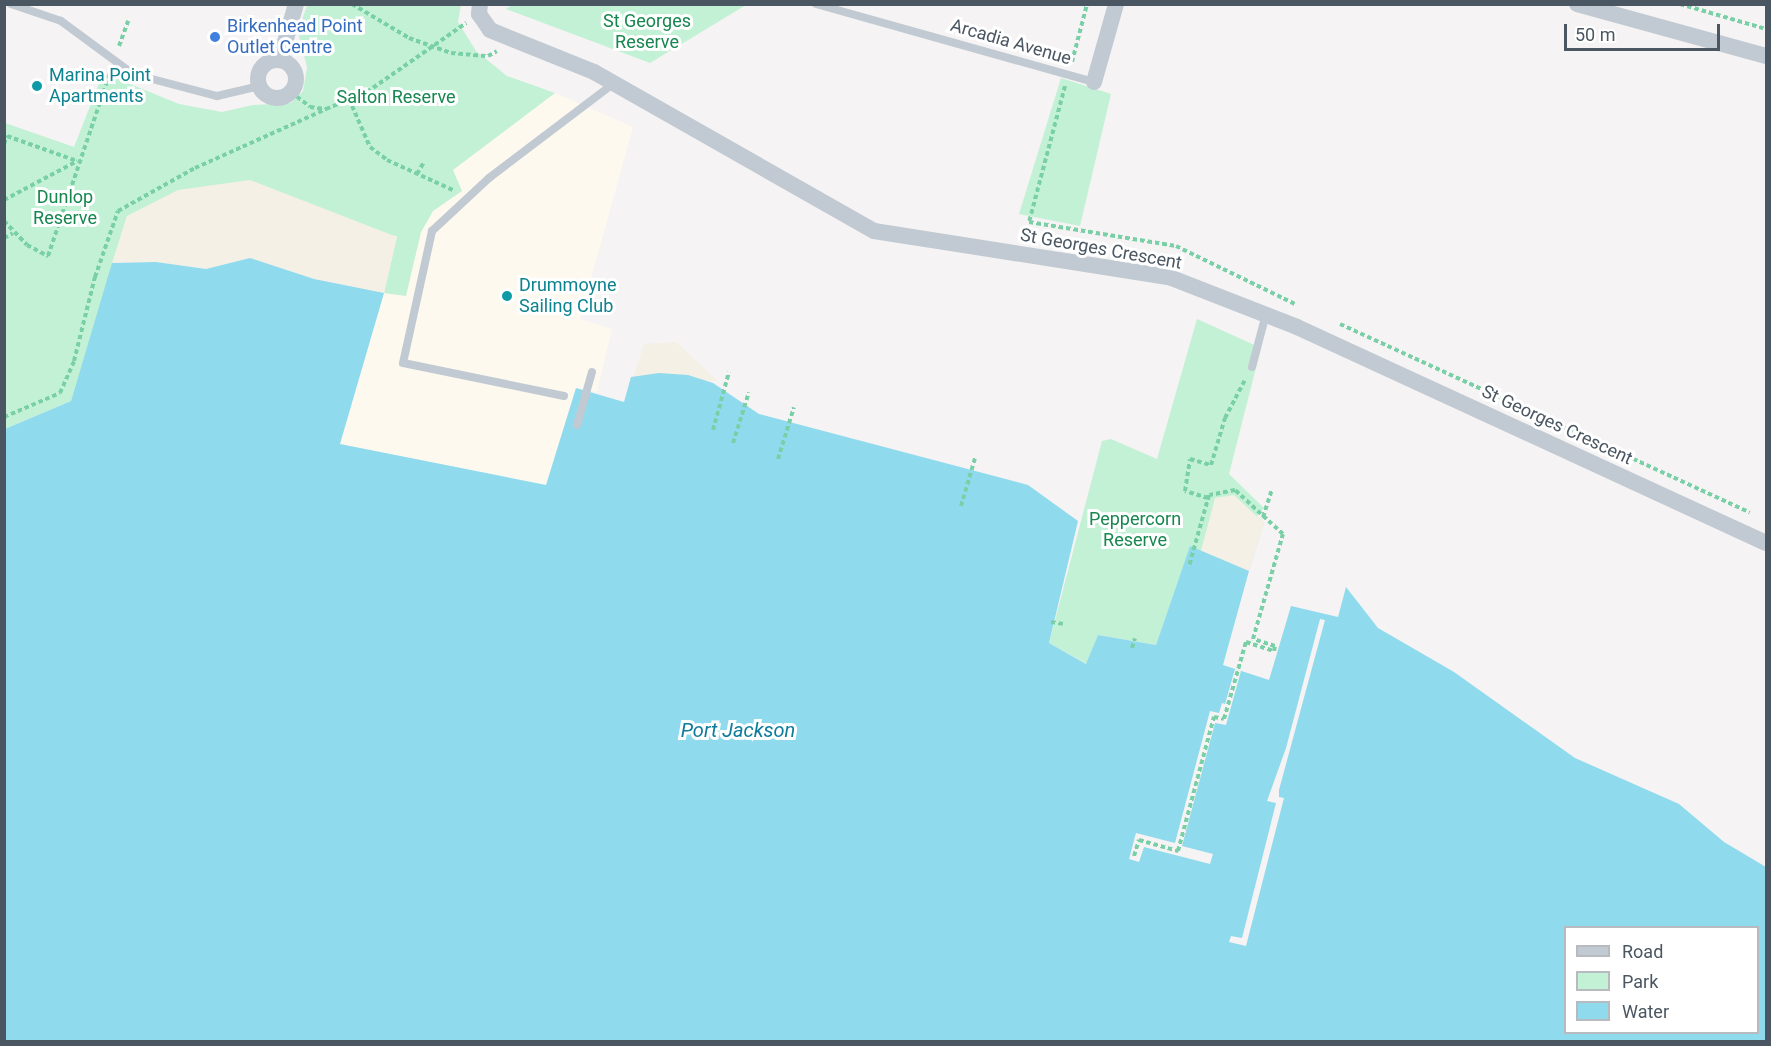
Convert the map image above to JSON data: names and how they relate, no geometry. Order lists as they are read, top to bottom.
{
  "streets": {
    "street": ["St Georges Crescent"],
    "lane": ["Arcadia Avenue"]
  },
  "water": ["Port Jackson"],
  "parks": [
    "St Georges Reserve",
    "Salton Reserve",
    "Dunlop Reserve",
    "Peppercorn Reserve"
  ],
  "places": ["Birkenhead Point Outlet Centre", "Marina Point Apartments", "Drummoyne Sailing Club"],
  "legend": ["Road", "Park", "Water"],
  "scale_bar": "50 m"
}
